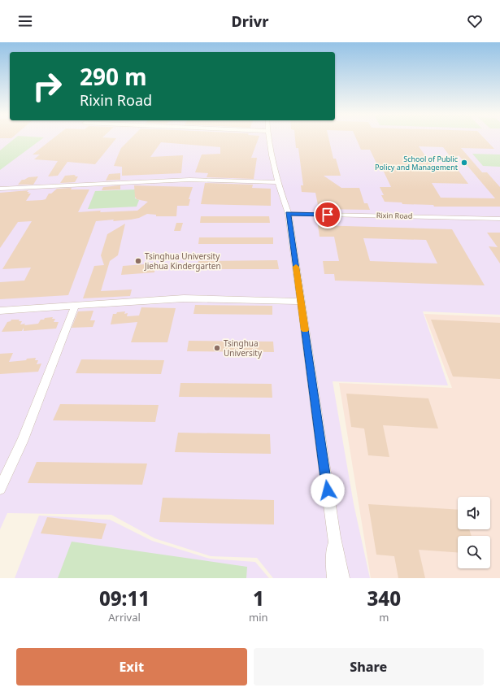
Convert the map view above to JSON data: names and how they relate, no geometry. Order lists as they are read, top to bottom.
{
  "streets": {
    "street": ["Rixin Road"]
  },
  "places": ["School of Public Policy and Management", "Tsinghua University Jiehua Kindergarten", "Tsinghua University"],
  "page": {
    "header": "Drivr",
    "turn": ["290 m", "Rixin Road"],
    "eta": [
      "09:11",
      "Arrival",
      "1",
      "min",
      "340",
      "m"
    ],
    "buttons": ["Exit", "Share"]
  }
}
